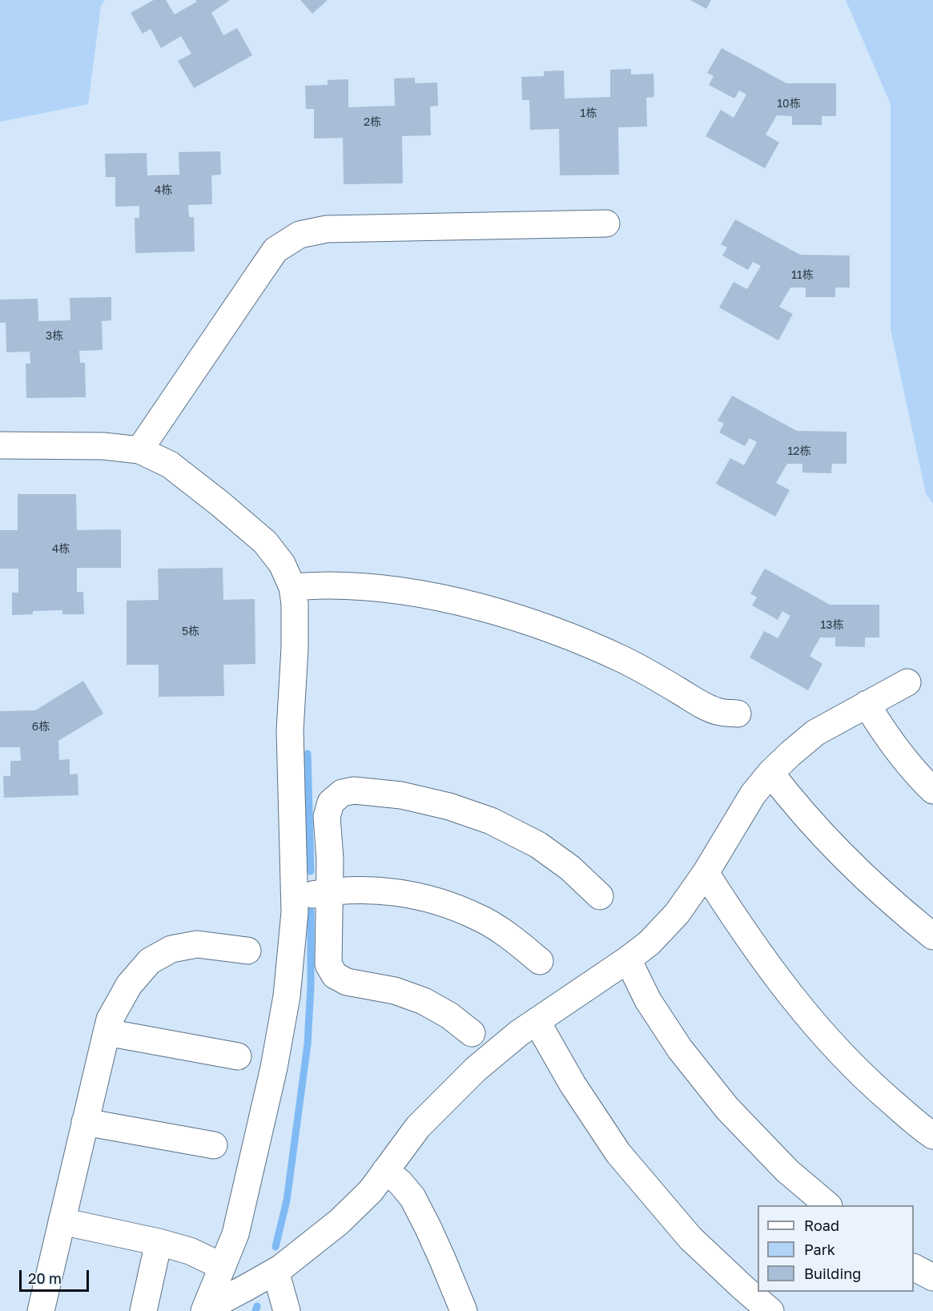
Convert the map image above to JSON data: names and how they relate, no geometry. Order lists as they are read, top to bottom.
{
  "house_numbers": [
    "10栋",
    "1栋",
    "2栋",
    "4栋",
    "11栋",
    "3栋",
    "12栋",
    "4栋",
    "13栋",
    "5栋",
    "6栋"
  ],
  "legend": ["Road", "Park", "Building"],
  "scale_bar": "20 m"
}
